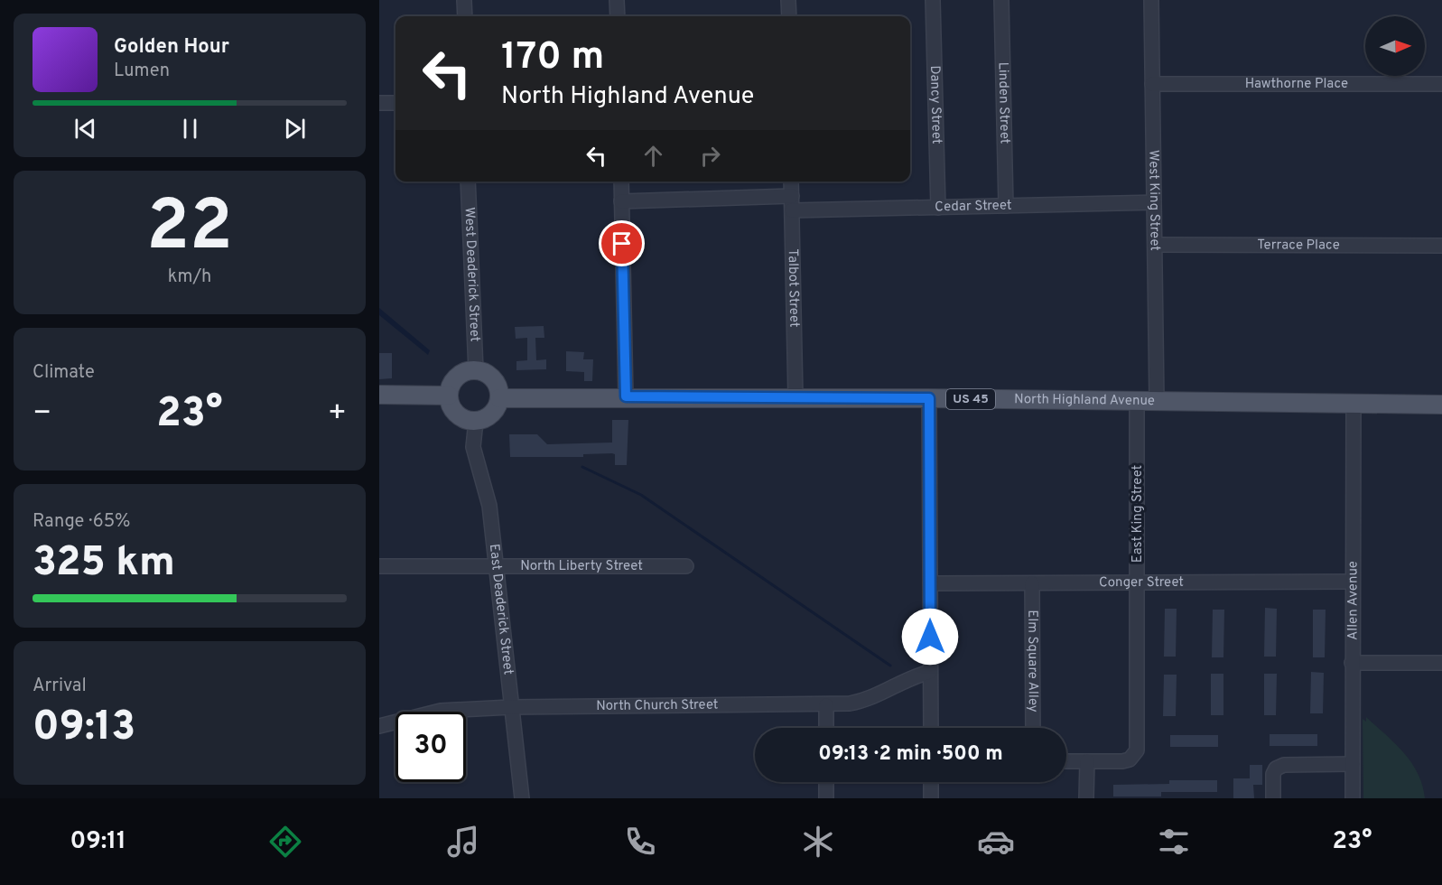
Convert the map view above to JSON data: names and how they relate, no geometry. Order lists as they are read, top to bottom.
{
  "streets": {
    "main road": ["US 45", "North Highland Avenue"],
    "street": [
      "Hawthorne Place",
      "Linden Street",
      "Dancy Street",
      "West King Street",
      "Cedar Street",
      "Terrace Place",
      "West Deaderick Street",
      "Talbot Street",
      "East King Street",
      "North Liberty Street",
      "Conger Street",
      "Allen Avenue",
      "East Deaderick Street",
      "Elm Square Alley",
      "North Church Street"
    ]
  },
  "crossings": [
    ["Hawthorne Place", "West King Street"],
    ["Linden Street", "Cedar Street"],
    ["Dancy Street", "Cedar Street"],
    ["West King Street", "Cedar Street"],
    ["West King Street", "Terrace Place"],
    ["West King Street", "North Highland Avenue"],
    ["Cedar Street", "Talbot Street"],
    ["West Deaderick Street", "North Highland Avenue"],
    ["West Deaderick Street", "East Deaderick Street"],
    ["Talbot Street", "North Highland Avenue"],
    ["North Highland Avenue", "East King Street"],
    ["North Highland Avenue", "Allen Avenue"],
    ["North Highland Avenue", "East Deaderick Street"],
    ["East King Street", "Conger Street"],
    ["North Liberty Street", "East Deaderick Street"],
    ["Conger Street", "Allen Avenue"],
    ["Conger Street", "Elm Square Alley"],
    ["East Deaderick Street", "North Church Street"]
  ],
  "north": "right",
  "page": {
    "turn": ["170 m", "North Highland Avenue"],
    "song": ["Golden Hour", "Lumen"],
    "tile": [
      ["22", "km/h"],
      "Climate",
      ["Range · 65%", "325 km"],
      ["Arrival", "09:13"]
    ],
    "heat": ["−", "23°", "+"],
    "limit": "30",
    "trip": "09:13 · 2 min · 500 m",
    "tabs": ["09:11", "23°"]
  }
}
